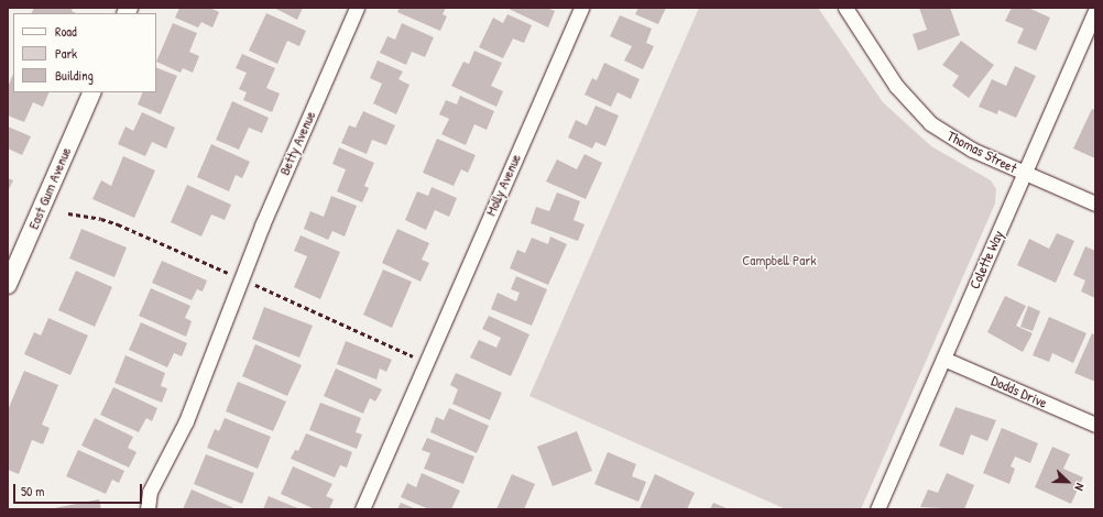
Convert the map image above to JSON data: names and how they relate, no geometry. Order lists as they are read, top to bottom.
{
  "streets": {
    "street": [
      "Betty Avenue",
      "Thomas Street",
      "Molly Avenue",
      "East Gum Avenue",
      "Colette Way",
      "Dodds Drive"
    ]
  },
  "crossings": [
    ["Thomas Street", "Colette Way"],
    ["Colette Way", "Dodds Drive"]
  ],
  "parks": ["Campbell Park"],
  "legend": ["Road", "Park", "Building"],
  "scale_bar": "50 m",
  "north": "bottom right"
}
